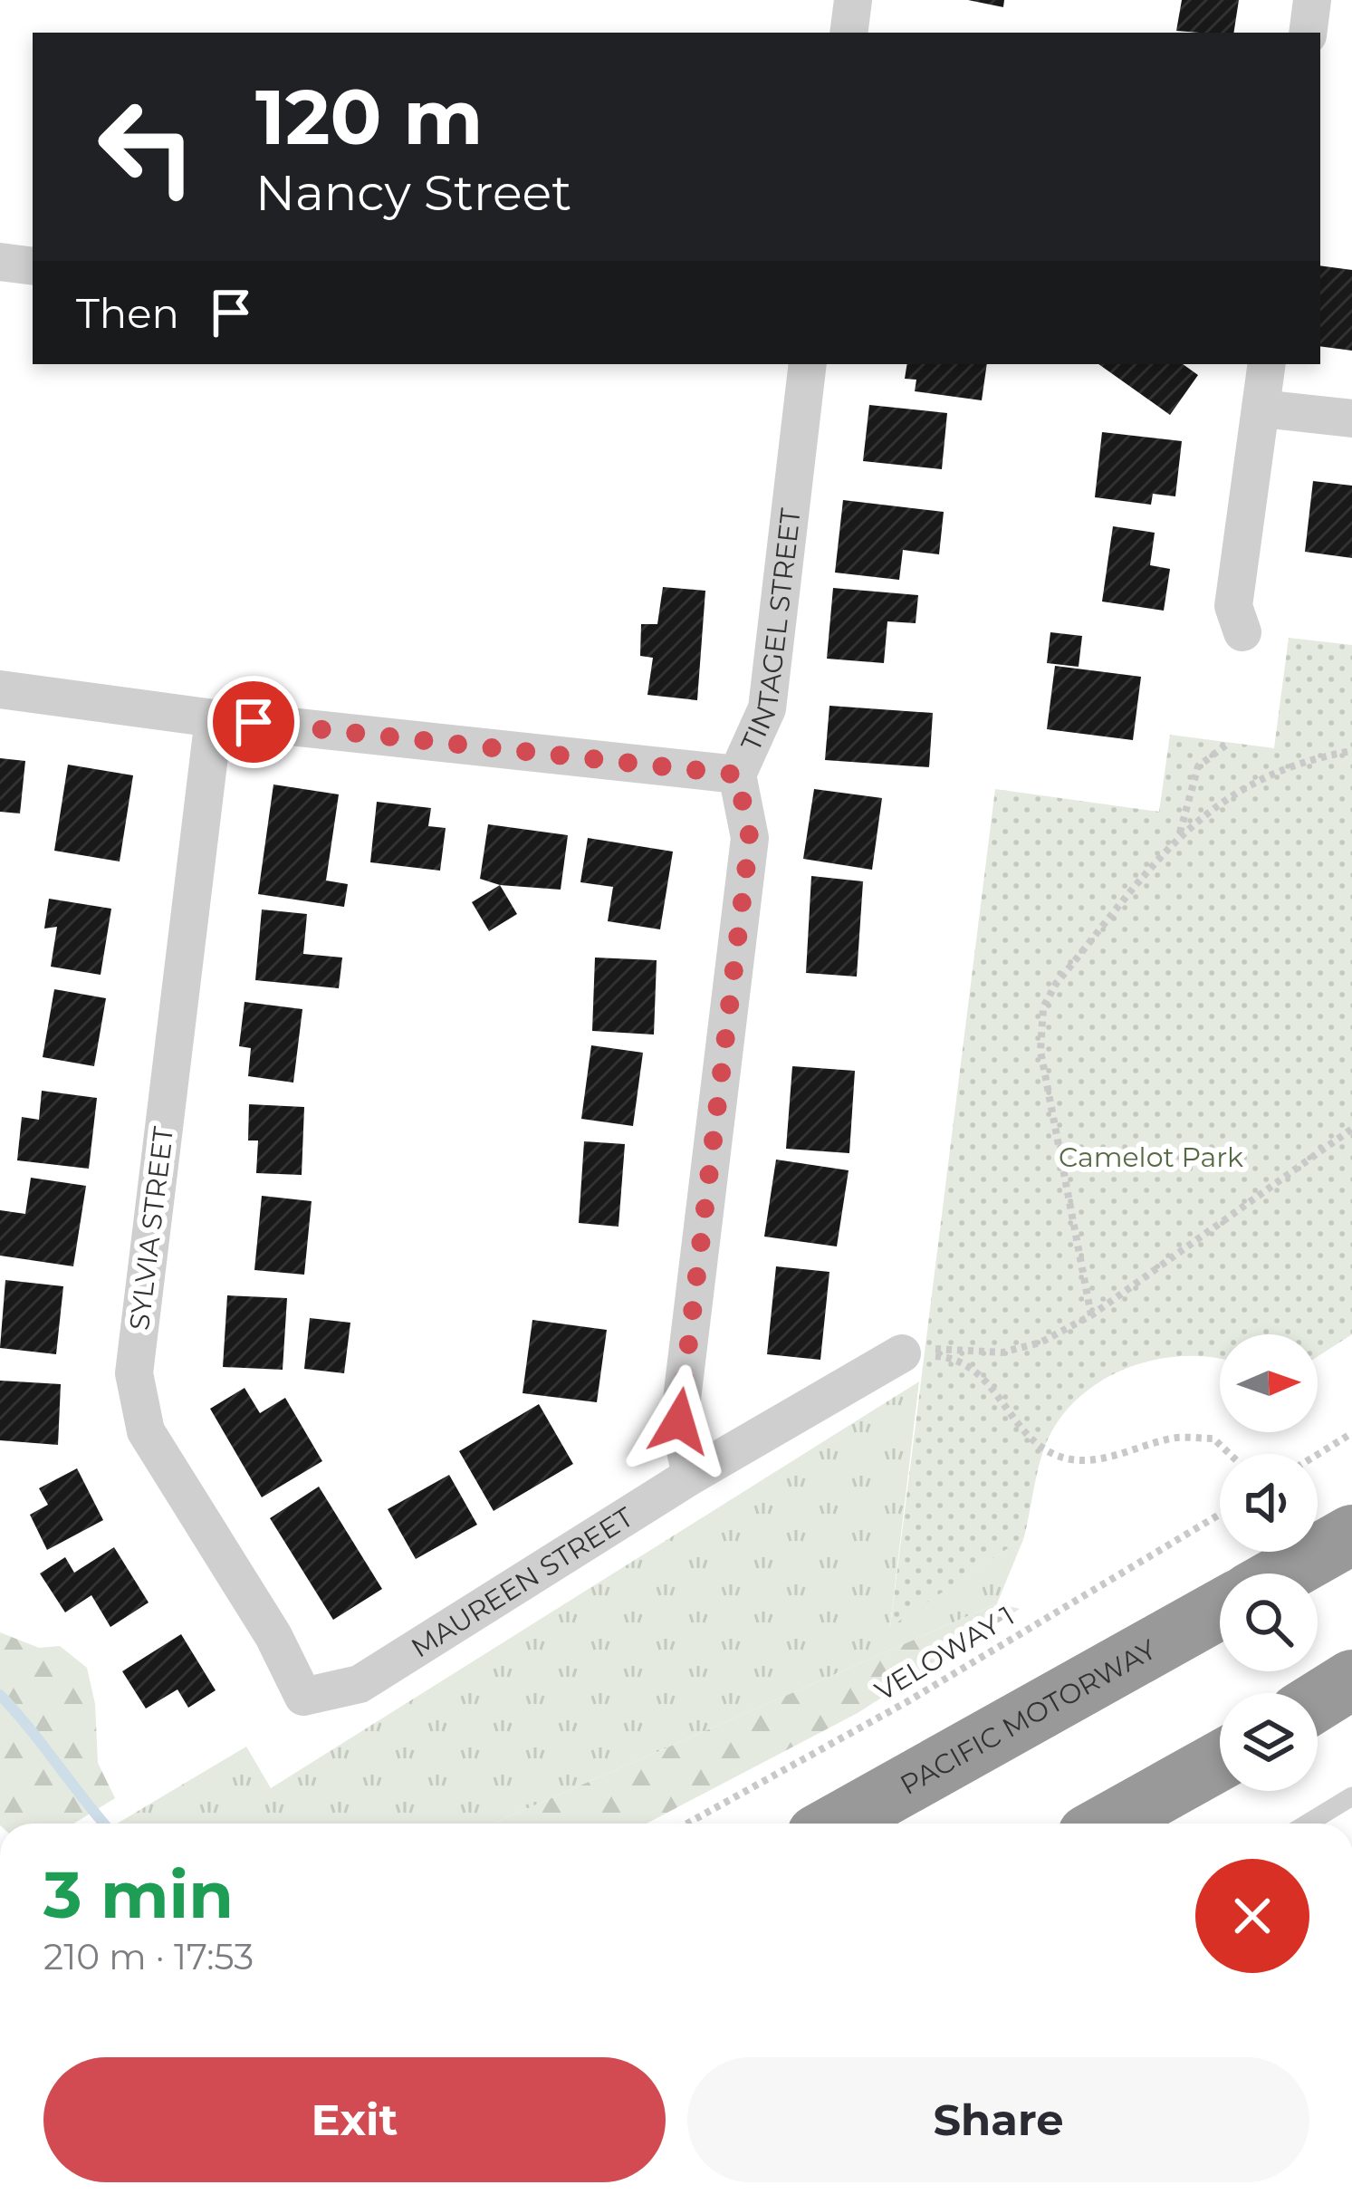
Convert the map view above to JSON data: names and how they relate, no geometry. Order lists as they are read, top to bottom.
{
  "streets": {
    "highway": ["PACIFIC MOTORWAY"],
    "street": ["TINTAGEL STREET", "SYLVIA STREET", "MAUREEN STREET"],
    "path": ["VELOWAY 1"]
  },
  "crossings": [
    ["TINTAGEL STREET", "MAUREEN STREET"],
    ["SYLVIA STREET", "MAUREEN STREET"]
  ],
  "parks": ["Camelot Park"],
  "north": "right",
  "page": {
    "turn": ["120 m", "Nancy Street"],
    "then": "Then",
    "heading": ["3 min", "210 m · 17:53"],
    "buttons": ["Exit", "Share"]
  }
}
